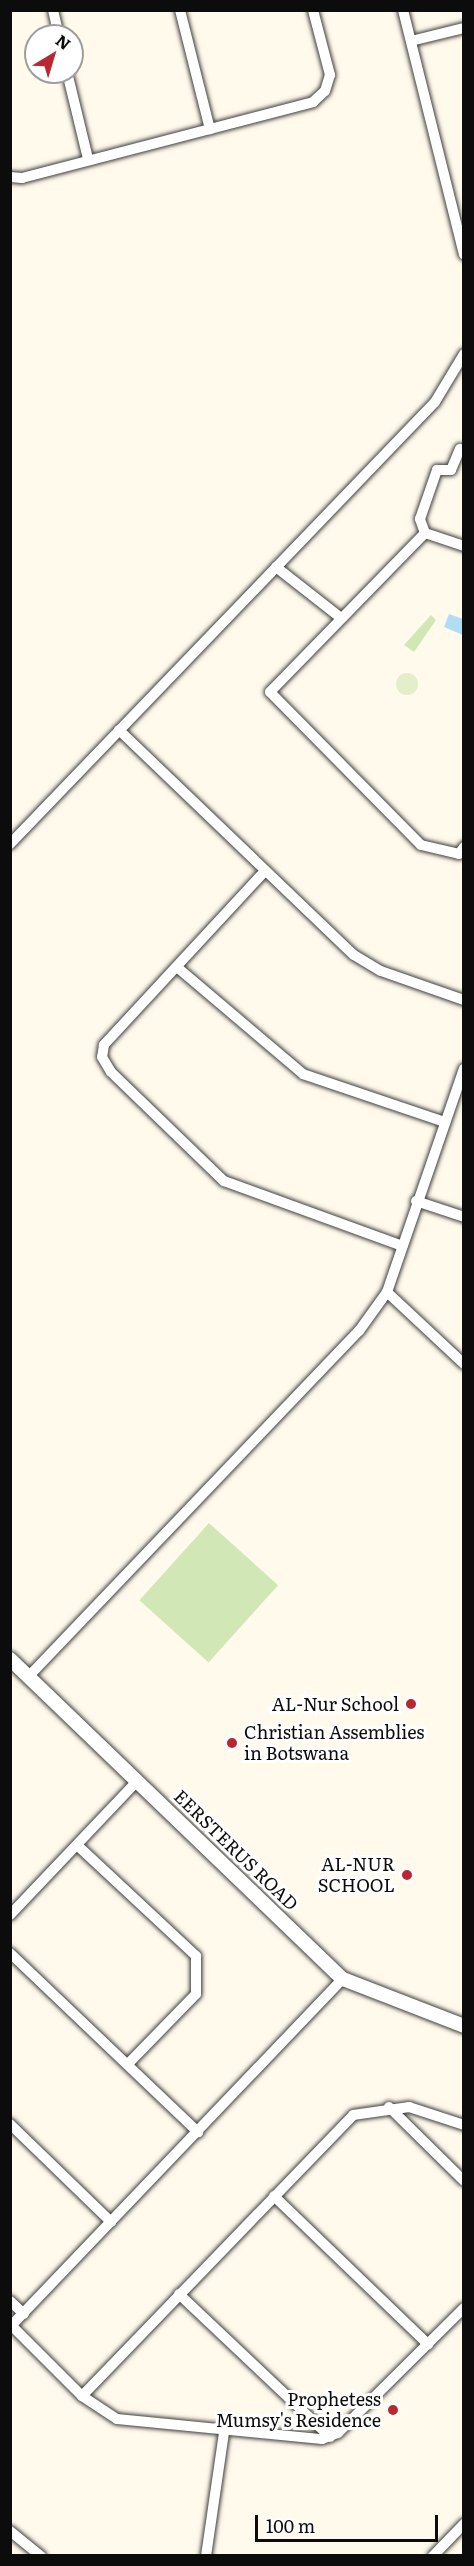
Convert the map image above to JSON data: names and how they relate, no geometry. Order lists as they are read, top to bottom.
{
  "streets": {
    "street": ["EERSTERUS ROAD"]
  },
  "places": [
    "AL-Nur School",
    "Christian Assemblies in Botswana",
    "AL-NUR SCHOOL",
    "Prophetess Mumsy's Residence"
  ],
  "scale_bar": "100 m",
  "north": "top right"
}
